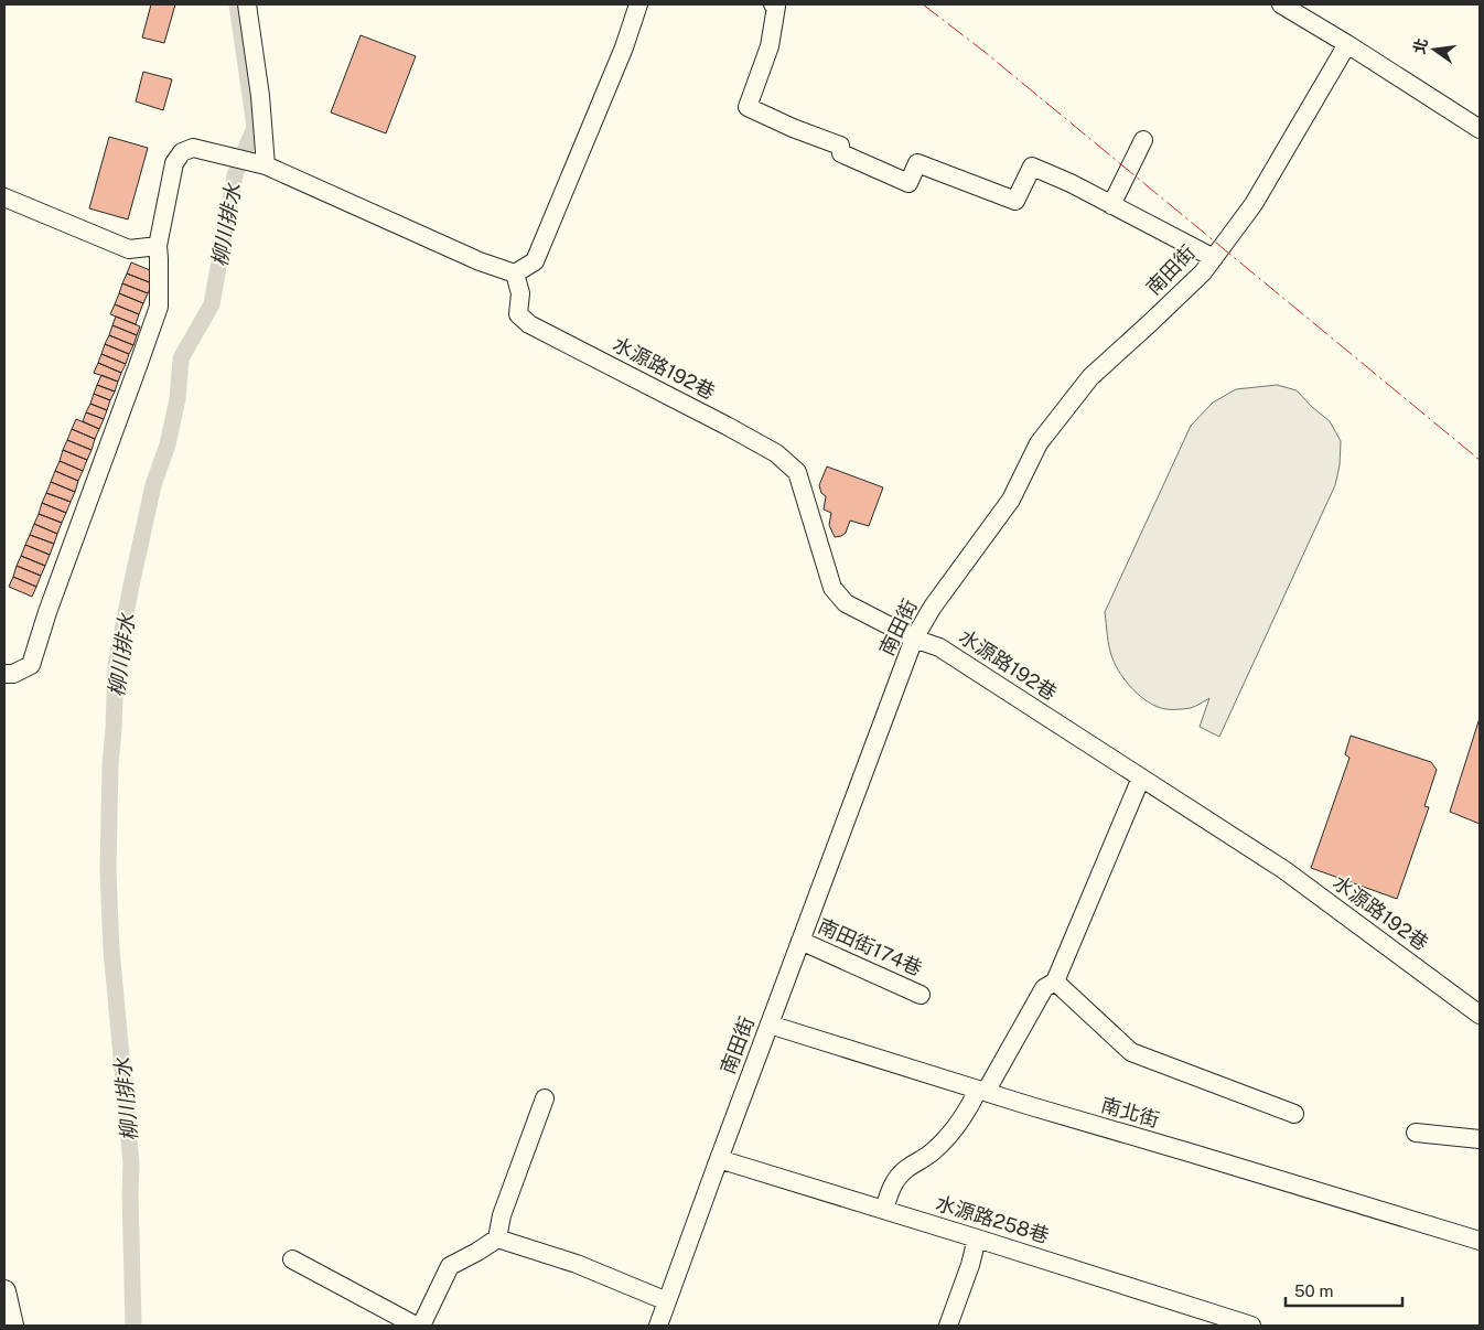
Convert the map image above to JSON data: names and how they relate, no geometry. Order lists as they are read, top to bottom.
{
  "streets": {
    "street": [
      "南田街",
      "水源路192巷",
      "南田街174巷",
      "南北街",
      "水源路258巷"
    ]
  },
  "crossings": [
    ["南田街", "水源路192巷"],
    ["南田街", "南田街174巷"],
    ["南田街", "南北街"],
    ["南田街", "水源路258巷"]
  ],
  "water": ["柳川排水"],
  "scale_bar": "50 m",
  "north": "left"
}
